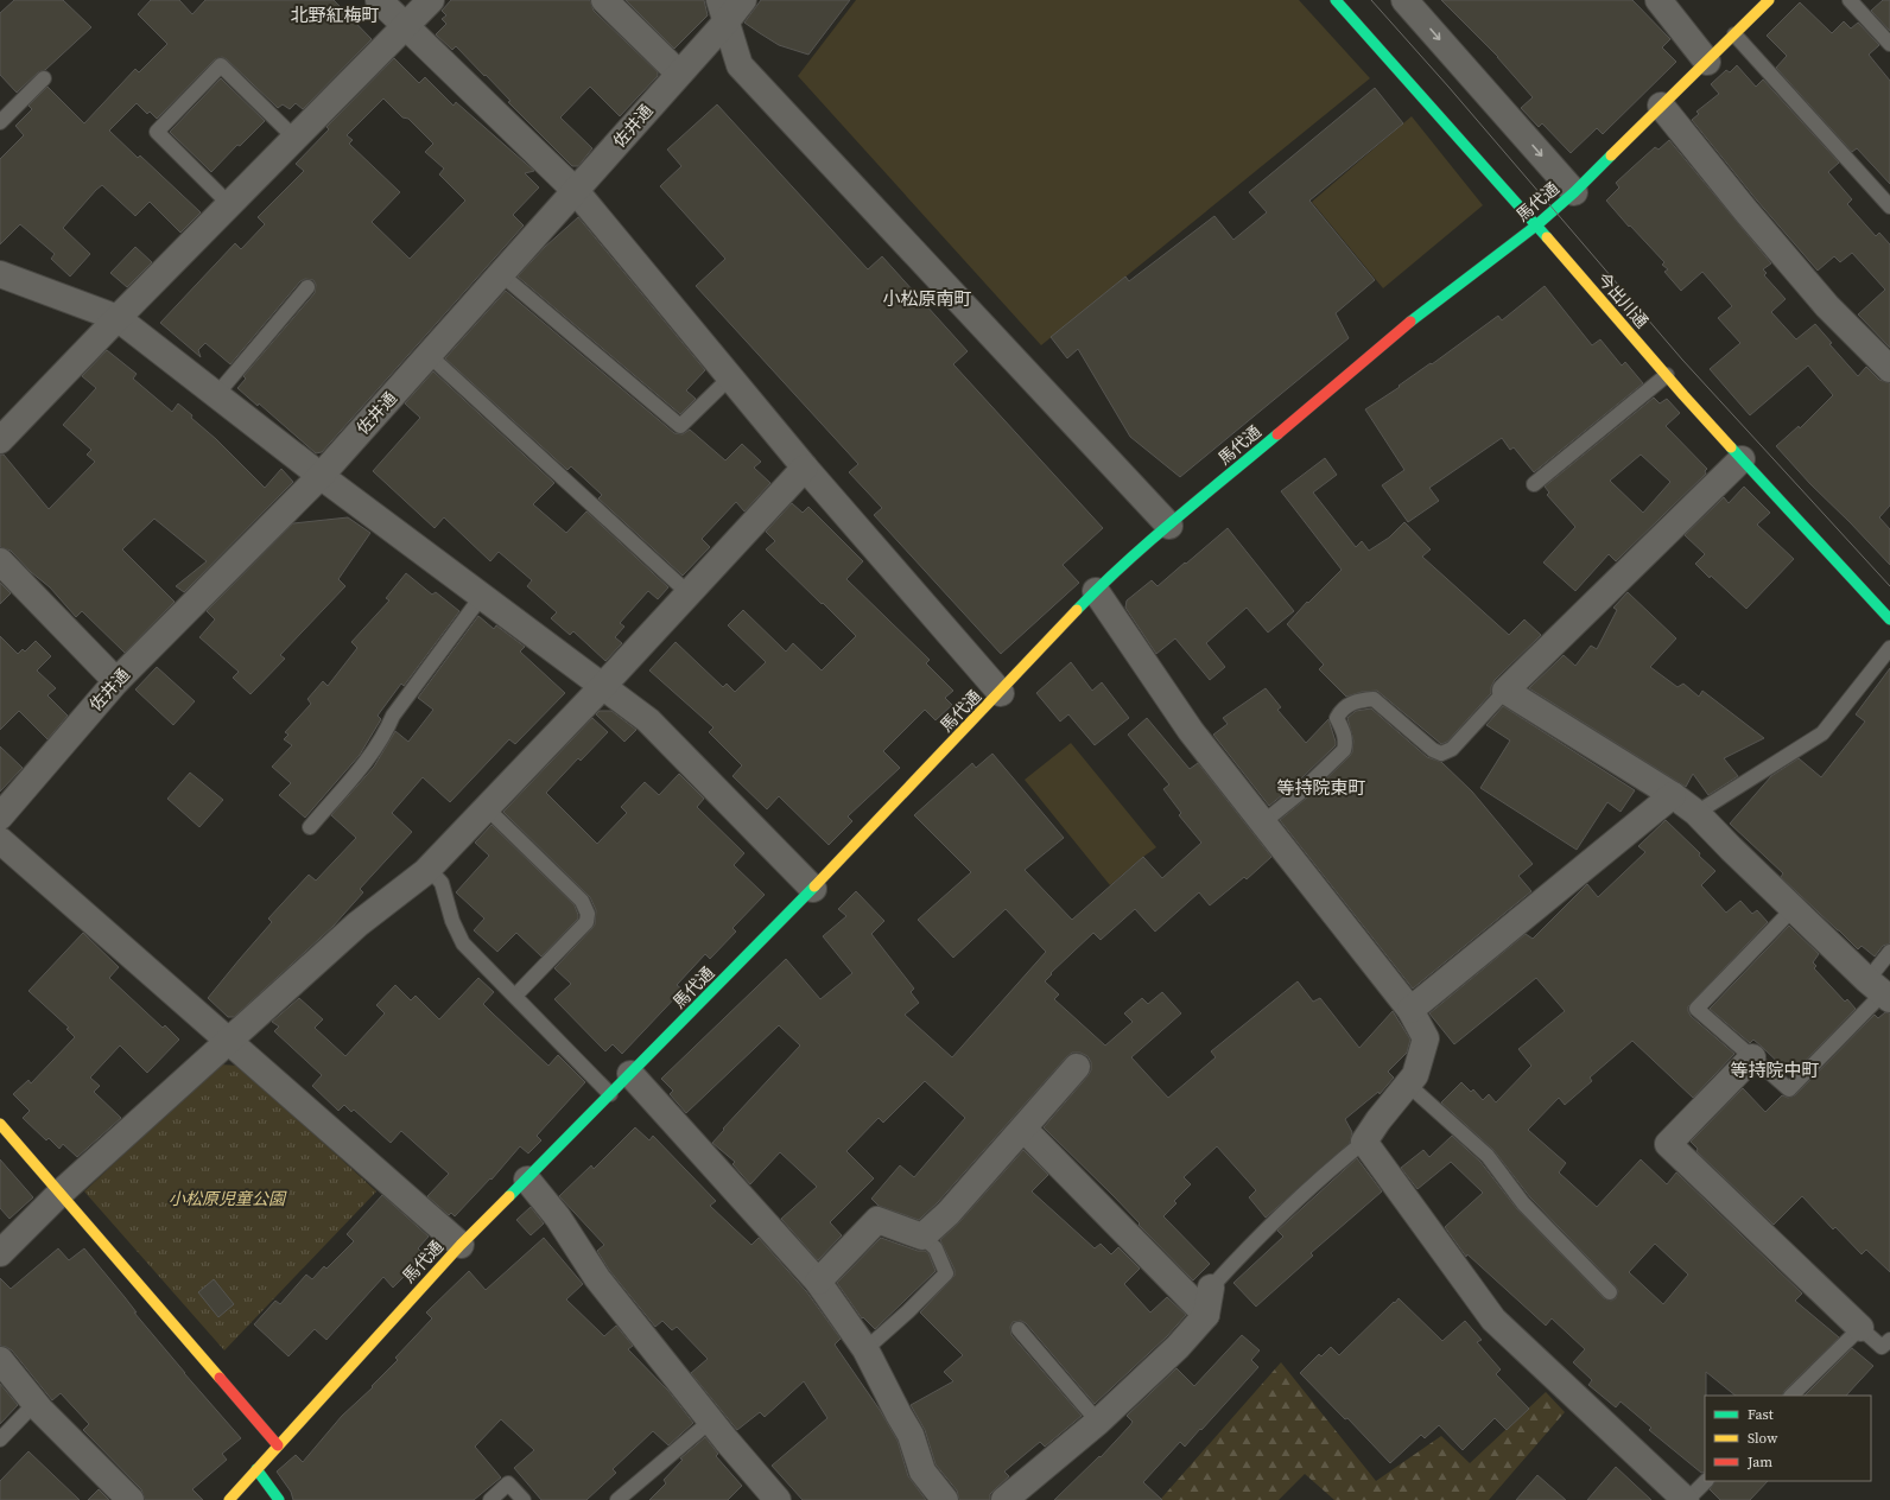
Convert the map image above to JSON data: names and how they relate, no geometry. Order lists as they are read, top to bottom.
{
  "streets": {
    "street": ["佐井通", "馬代通", "今出川通"]
  },
  "crossings": [
    ["馬代通", "今出川通"]
  ],
  "districts": [
    "北野紅梅町",
    "小松原南町",
    "等持院東町",
    "等持院中町"
  ],
  "parks": ["小松原児童公園"],
  "legend": ["Fast", "Slow", "Jam"]
}
